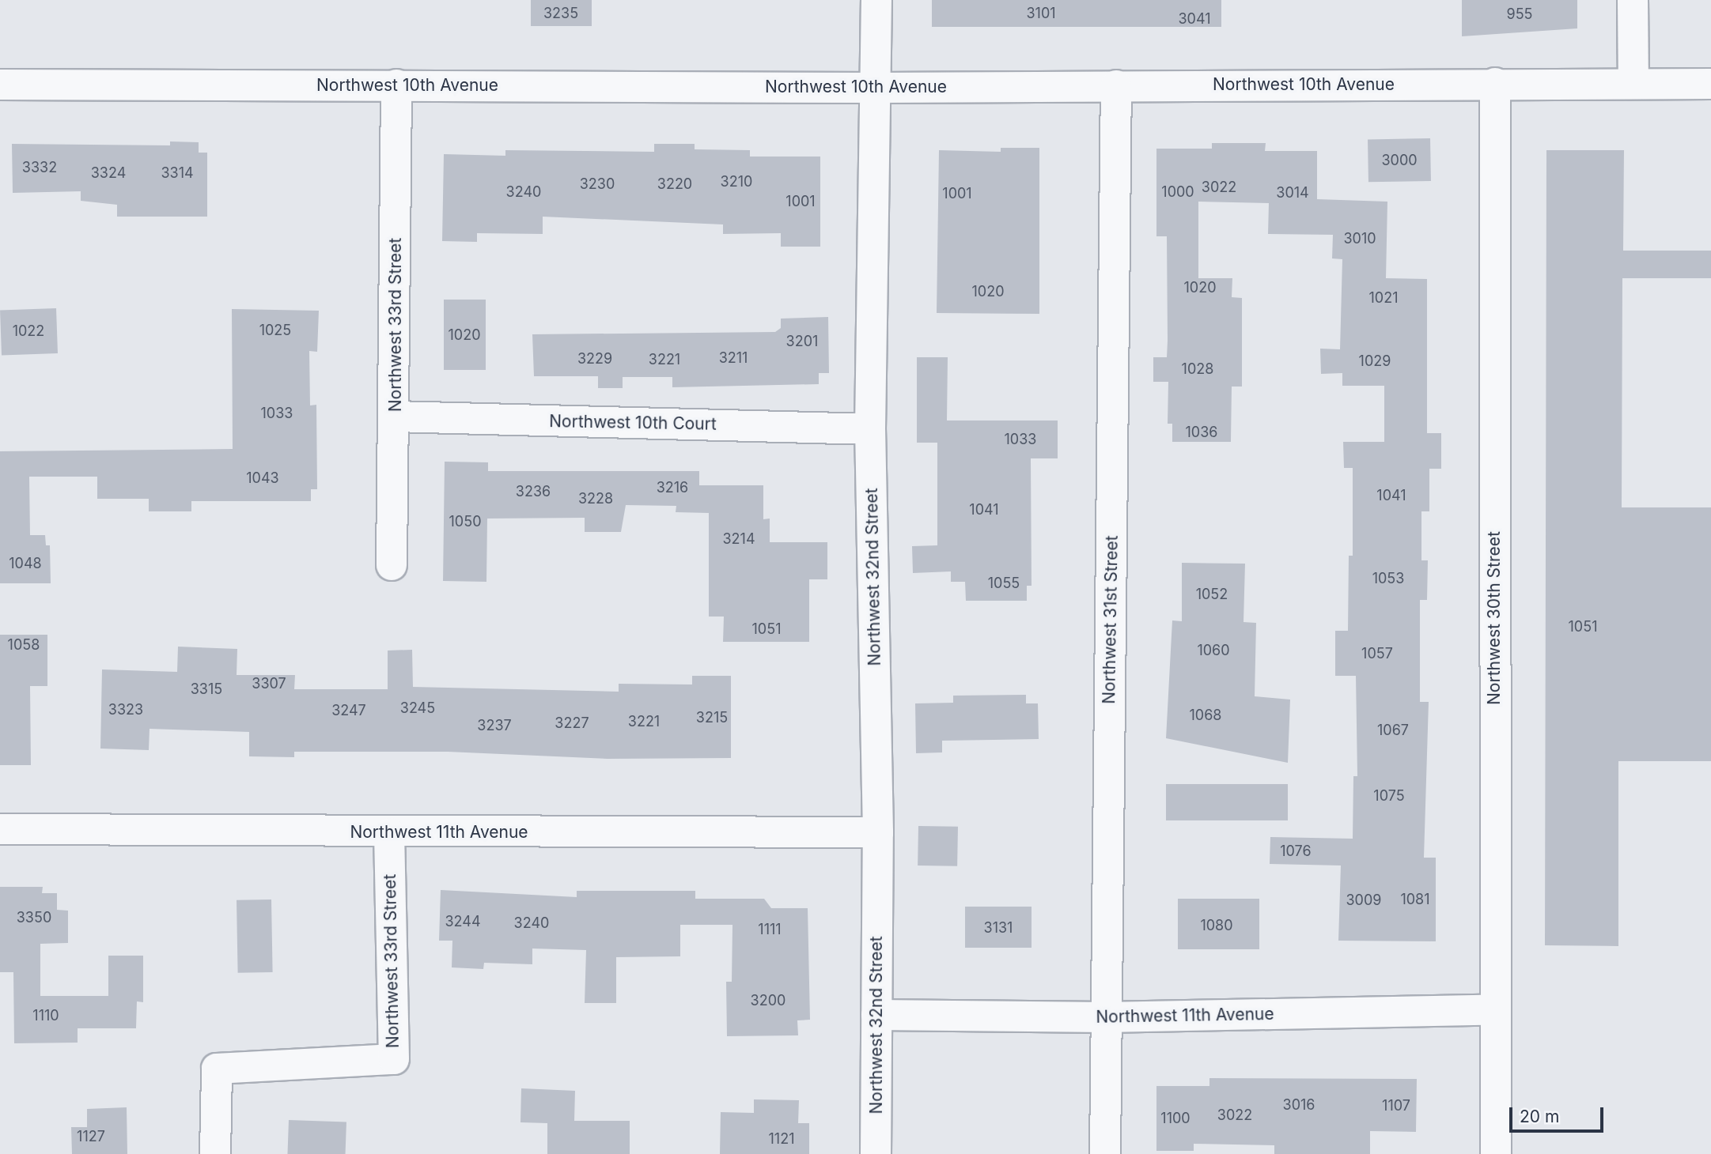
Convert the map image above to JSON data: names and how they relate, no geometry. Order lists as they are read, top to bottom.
{
  "streets": {
    "street": [
      "Northwest 10th Avenue",
      "Northwest 33rd Street",
      "Northwest 10th Court",
      "Northwest 32nd Street",
      "Northwest 30th Street",
      "Northwest 31st Street",
      "Northwest 11th Avenue"
    ]
  },
  "crossings": [
    ["Northwest 10th Avenue", "Northwest 33rd Street"],
    ["Northwest 10th Avenue", "Northwest 32nd Street"],
    ["Northwest 10th Avenue", "Northwest 30th Street"],
    ["Northwest 10th Avenue", "Northwest 31st Street"],
    ["Northwest 33rd Street", "Northwest 10th Court"],
    ["Northwest 33rd Street", "Northwest 11th Avenue"],
    ["Northwest 10th Court", "Northwest 32nd Street"],
    ["Northwest 32nd Street", "Northwest 11th Avenue"],
    ["Northwest 30th Street", "Northwest 11th Avenue"],
    ["Northwest 31st Street", "Northwest 11th Avenue"]
  ],
  "house_numbers": [
    "3235",
    "3101",
    "955",
    "3041",
    "3000",
    "3332",
    "3324",
    "3314",
    "3210",
    "3230",
    "3220",
    "3022",
    "3240",
    "1000",
    "3014",
    "1001",
    "1001",
    "3010",
    "1020",
    "1020",
    "1021",
    "1025",
    "1022",
    "1020",
    "3201",
    "3211",
    "3229",
    "3221",
    "1029",
    "1028",
    "1033",
    "1036",
    "1033",
    "1043",
    "3216",
    "3236",
    "1041",
    "3228",
    "1041",
    "1050",
    "3214",
    "1048",
    "1053",
    "1055",
    "1052",
    "1051",
    "1051",
    "1058",
    "1060",
    "1057",
    "3307",
    "3315",
    "3245",
    "3323",
    "3247",
    "1068",
    "3215",
    "3221",
    "3227",
    "3237",
    "1067",
    "1075",
    "1076",
    "1081",
    "3009",
    "3350",
    "3244",
    "3240",
    "1080",
    "3131",
    "1111",
    "3200",
    "1110",
    "3016",
    "1107",
    "3022",
    "1100",
    "1127",
    "1121"
  ],
  "scale_bar": "20 m"
}
